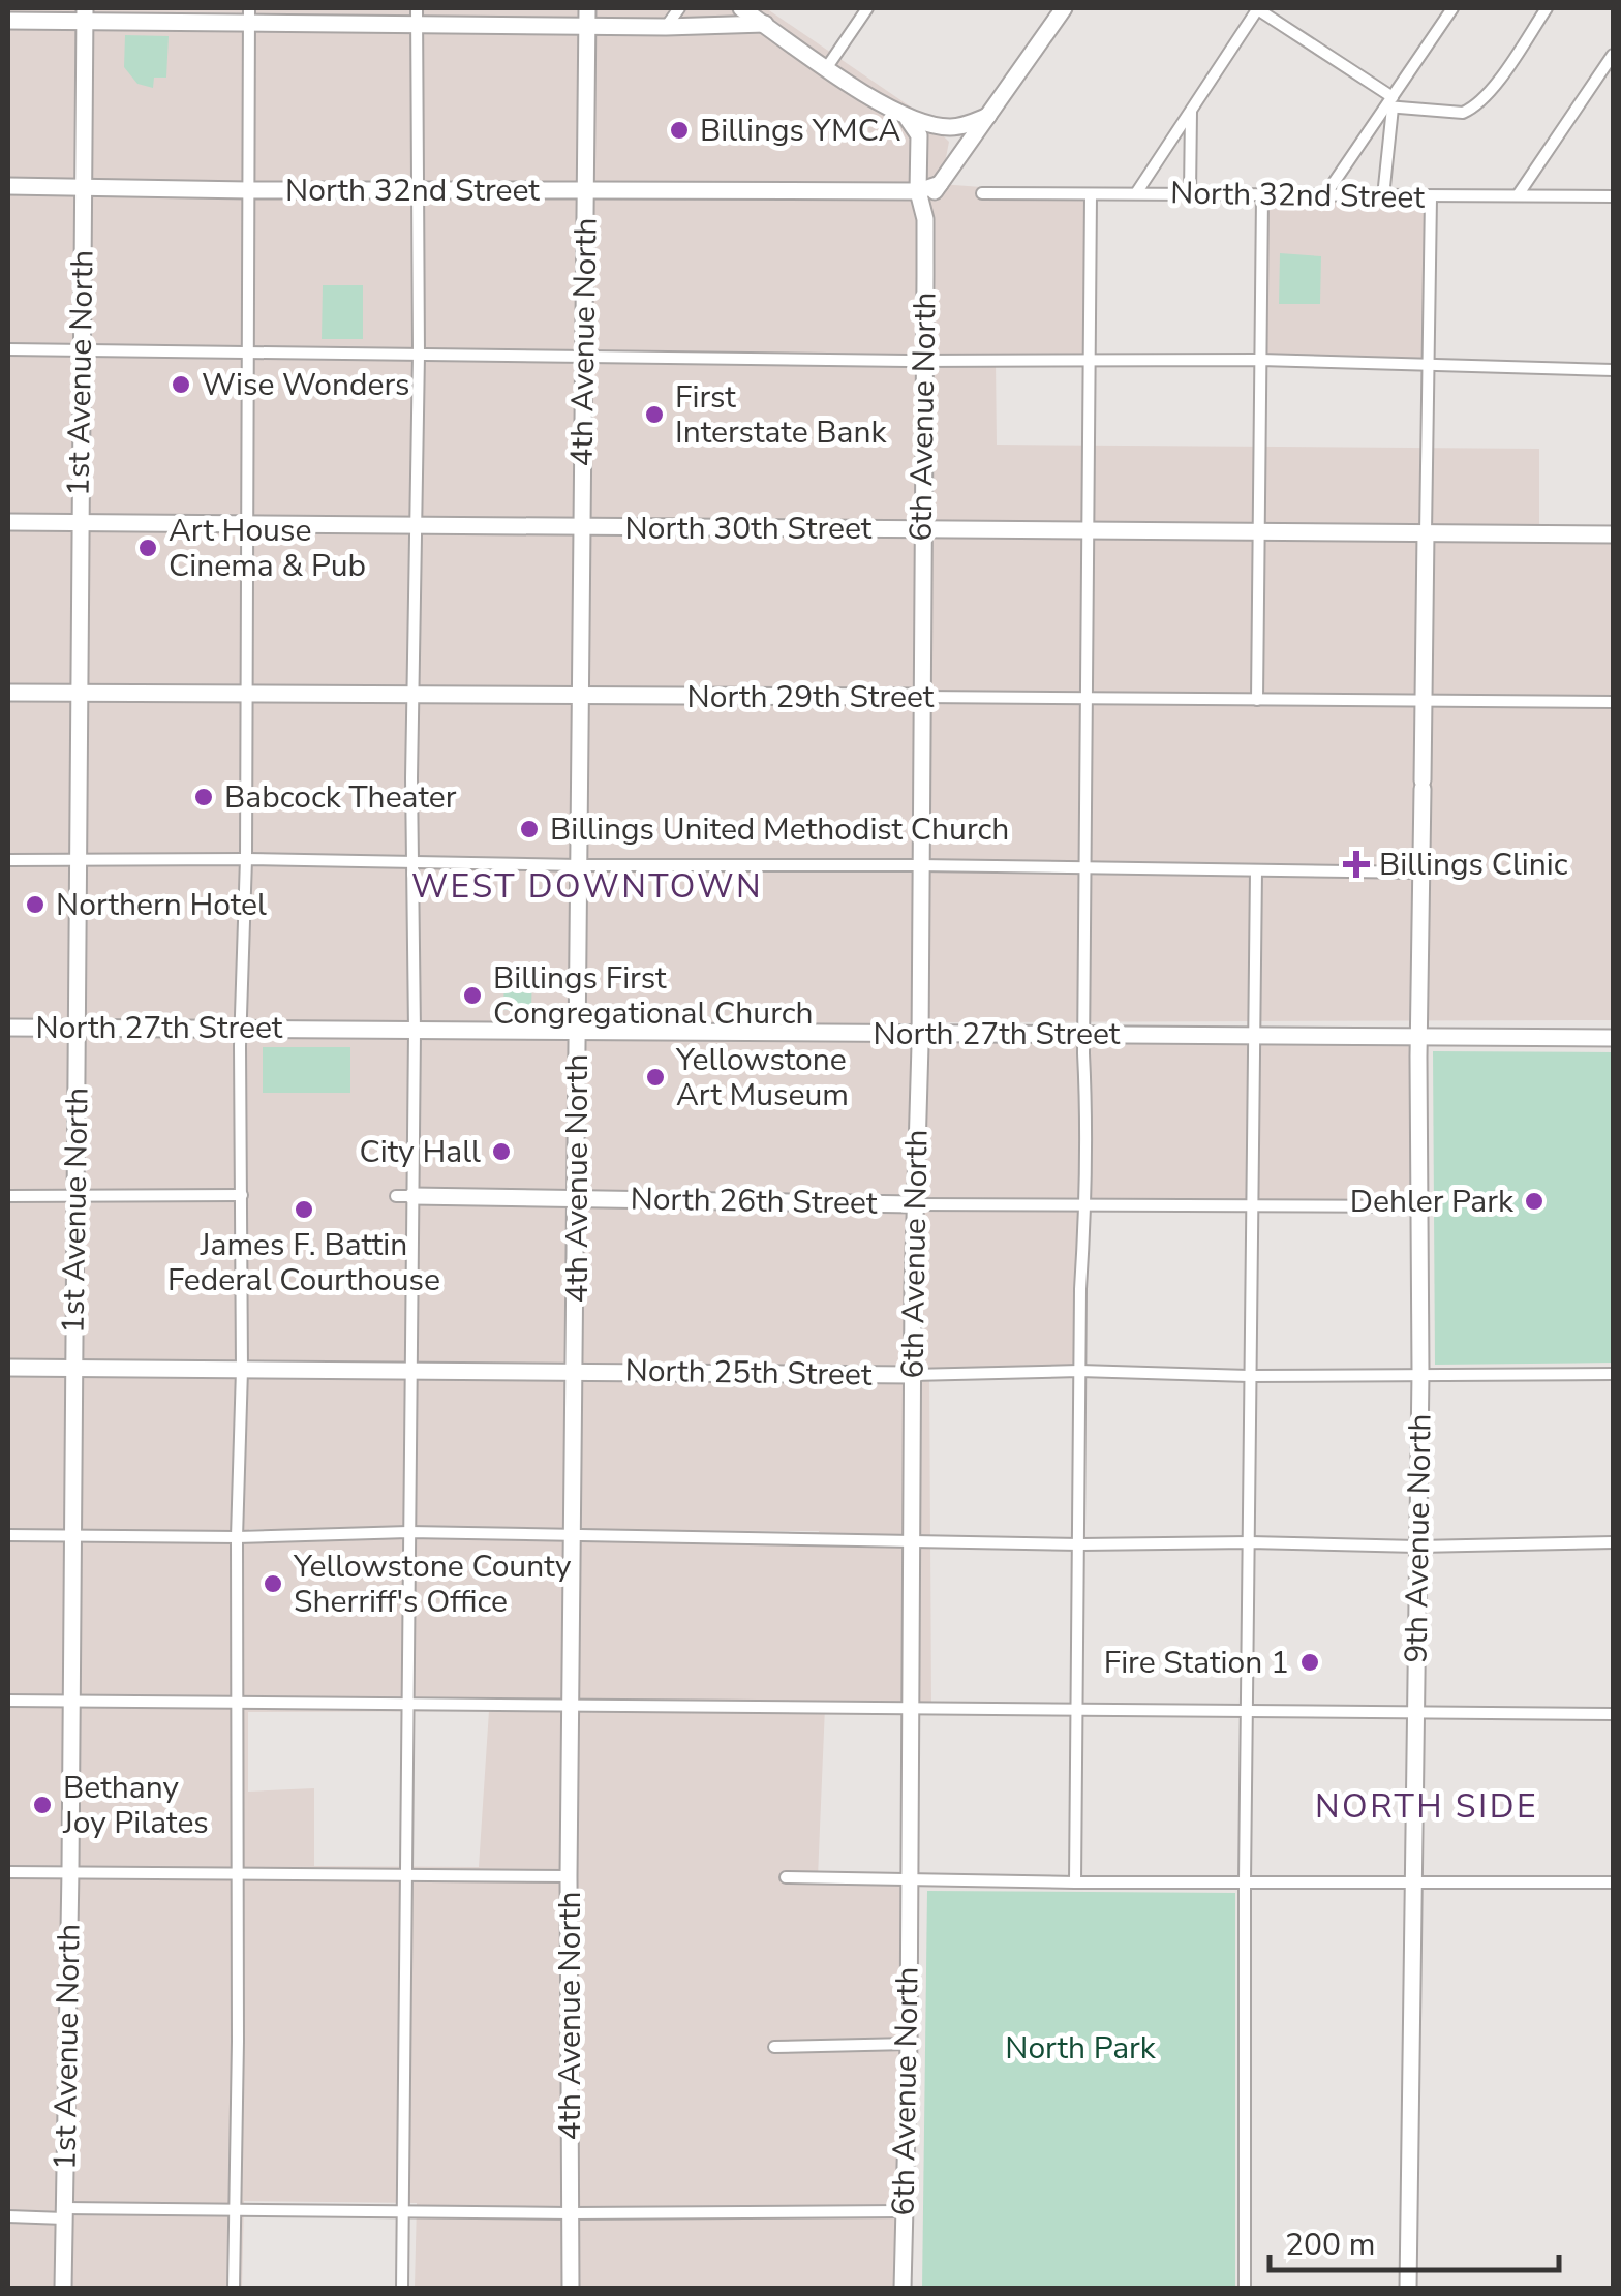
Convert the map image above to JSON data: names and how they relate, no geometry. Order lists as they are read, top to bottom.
{
  "streets": {
    "main road": [
      "North 32nd Street",
      "4th Avenue North",
      "1st Avenue North",
      "6th Avenue North",
      "North 30th Street",
      "North 29th Street",
      "North 27th Street",
      "North 26th Street",
      "North 25th Street",
      "9th Avenue North"
    ]
  },
  "crossings": [
    ["North 32nd Street", "4th Avenue North"],
    ["North 32nd Street", "1st Avenue North"],
    ["North 32nd Street", "6th Avenue North"],
    ["North 32nd Street", "9th Avenue North"],
    ["4th Avenue North", "North 30th Street"],
    ["4th Avenue North", "North 29th Street"],
    ["4th Avenue North", "North 27th Street"],
    ["4th Avenue North", "North 26th Street"],
    ["4th Avenue North", "North 25th Street"],
    ["1st Avenue North", "North 30th Street"],
    ["1st Avenue North", "North 29th Street"],
    ["1st Avenue North", "North 27th Street"],
    ["1st Avenue North", "North 25th Street"],
    ["6th Avenue North", "North 30th Street"],
    ["6th Avenue North", "North 29th Street"],
    ["6th Avenue North", "North 27th Street"],
    ["6th Avenue North", "North 26th Street"],
    ["6th Avenue North", "North 25th Street"],
    ["North 30th Street", "9th Avenue North"],
    ["North 29th Street", "9th Avenue North"],
    ["North 27th Street", "9th Avenue North"],
    ["North 26th Street", "9th Avenue North"],
    ["North 25th Street", "9th Avenue North"]
  ],
  "districts": ["WEST DOWNTOWN", "NORTH SIDE"],
  "parks": ["North Park"],
  "places": {
    "other": [
      "Billings YMCA",
      "Wise Wonders",
      "First Interstate Bank",
      "Art House Cinema & Pub",
      "Babcock Theater",
      "Billings United Methodist Church",
      "Northern Hotel",
      "Billings First Congregational Church",
      "Yellowstone Art Museum",
      "City Hall",
      "Dehler Park",
      "James F. Battin Federal Courthouse",
      "Yellowstone County Sherriff's Office",
      "Fire Station 1",
      "Bethany Joy Pilates"
    ],
    "health": ["Billings Clinic"]
  },
  "scale_bar": "200 m"
}
